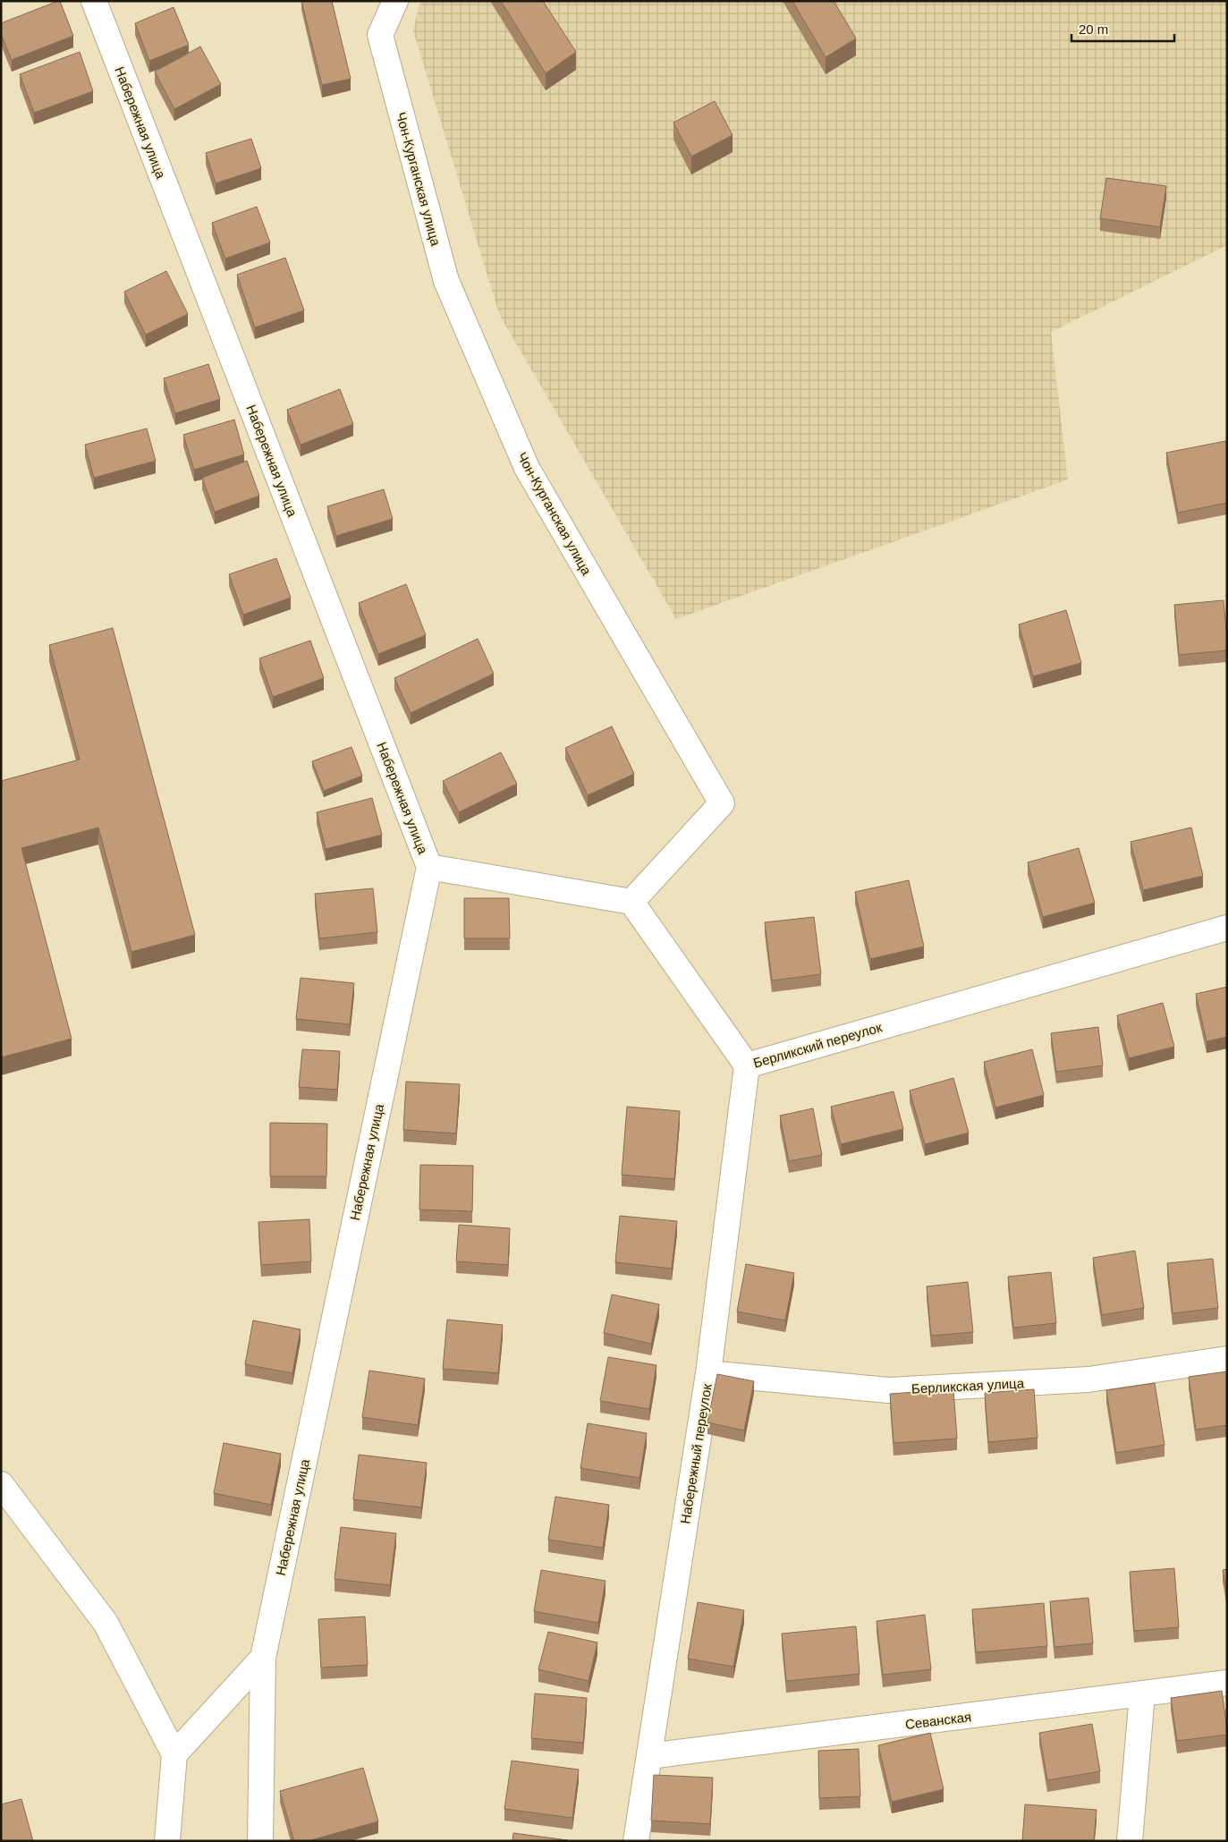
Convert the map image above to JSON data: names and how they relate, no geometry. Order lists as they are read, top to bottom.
{
  "streets": {
    "street": [
      "Набережная улица",
      "Чон-Курганская улица",
      "Берликский переулок",
      "Берликская улица",
      "Набережный переулок",
      "Севанская"
    ]
  },
  "crossings": [
    ["Чон-Курганская улица", "Берликский переулок"],
    ["Берликский переулок", "Набережный переулок"],
    ["Берликская улица", "Набережный переулок"],
    ["Набережный переулок", "Севанская"]
  ],
  "scale_bar": "20 m"
}
